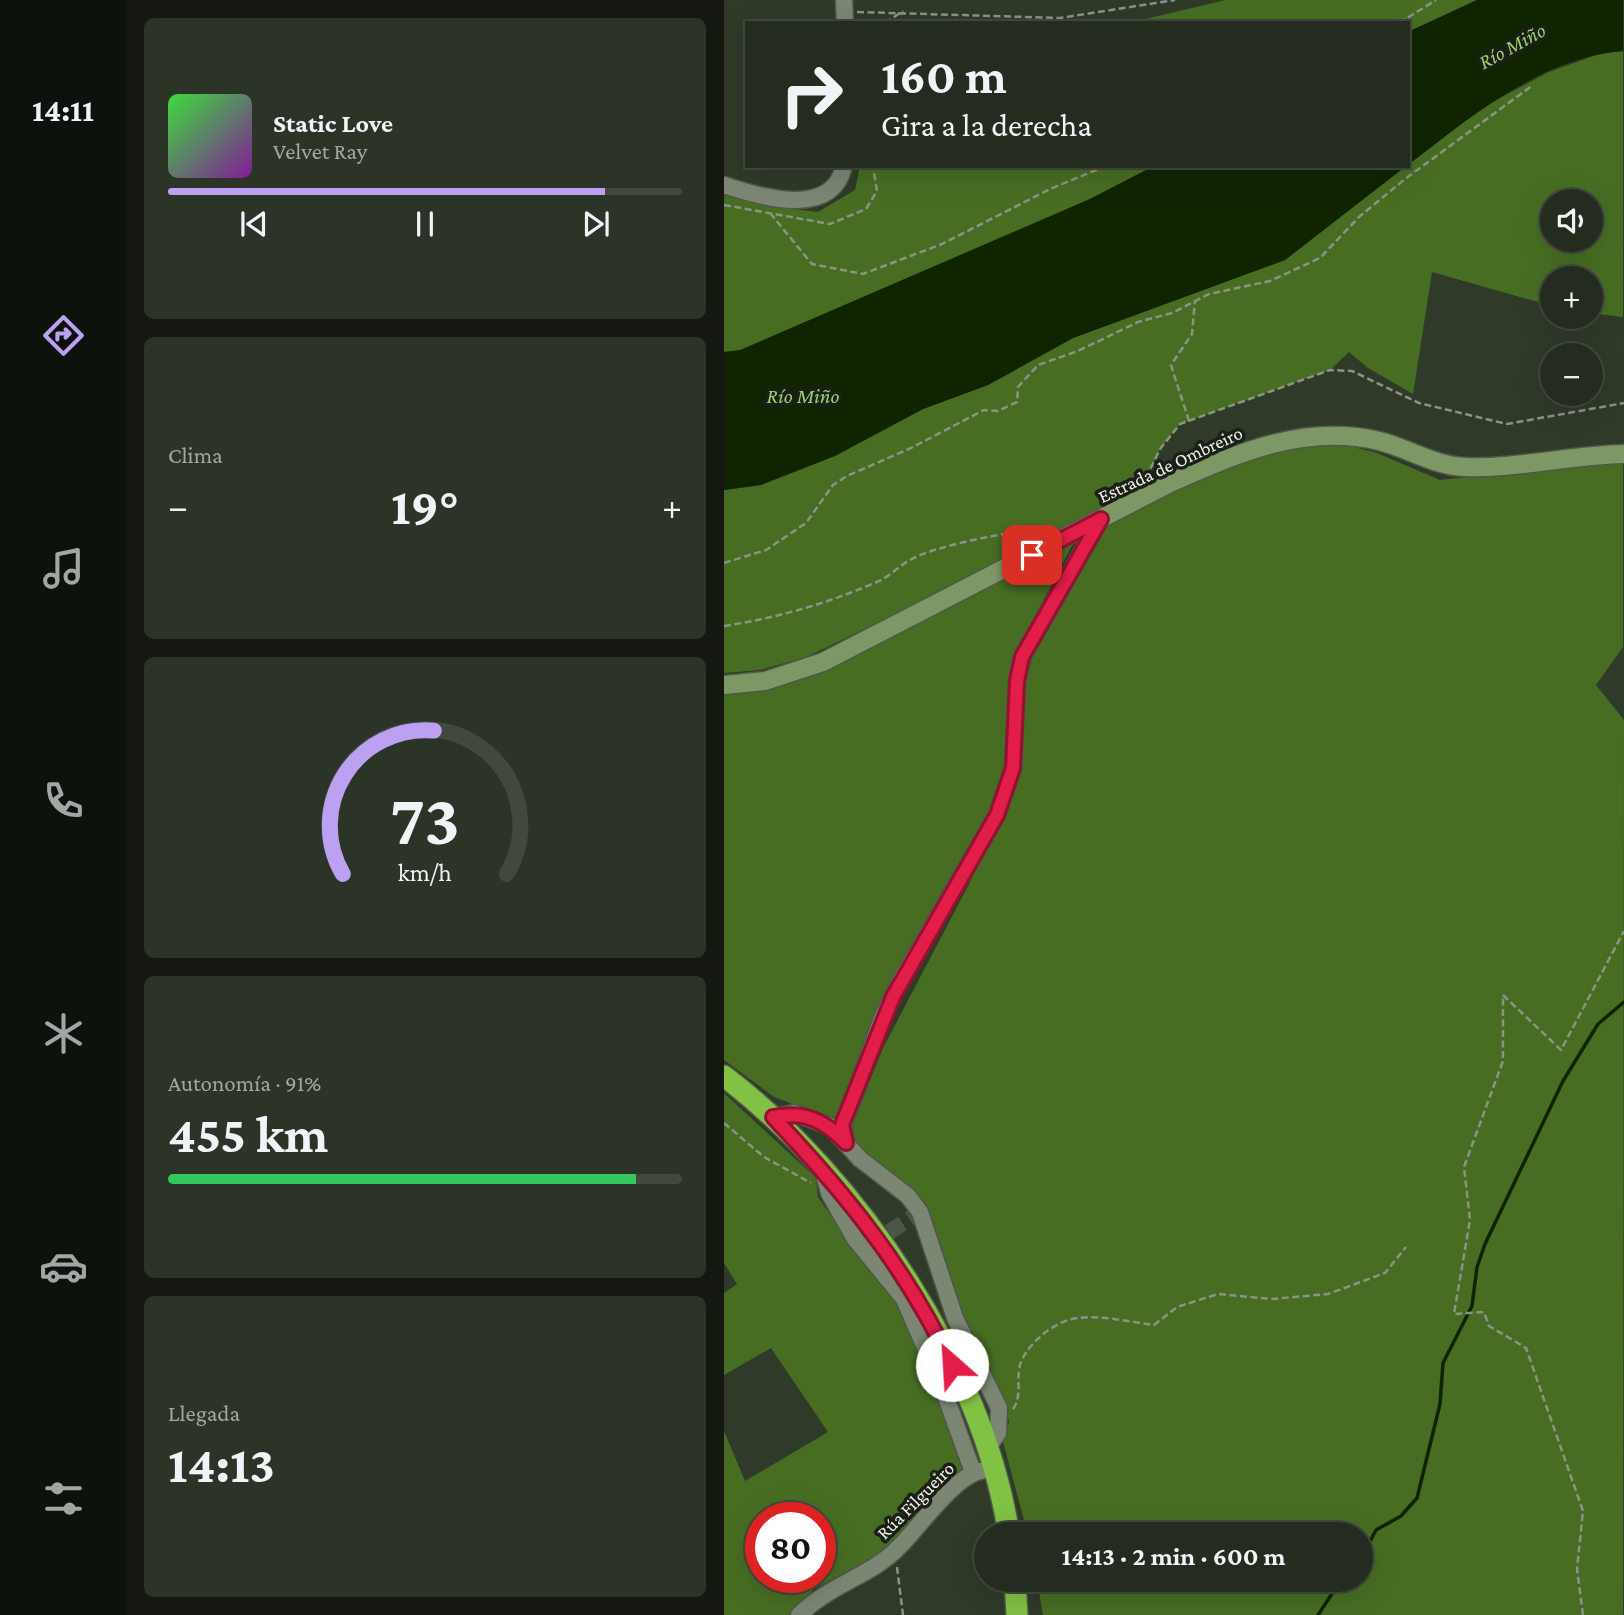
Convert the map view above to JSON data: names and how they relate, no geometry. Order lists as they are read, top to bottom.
{
  "streets": {
    "street": ["Estrada de Ombreiro", "Rúa Filgueiro"]
  },
  "water": ["Río Miño"],
  "page": {
    "tabs": "14:11",
    "turn": ["160 m", "Gira a la derecha"],
    "song": ["Static Love", "Velvet Ray"],
    "map_buttons": ["+", "−"],
    "tile": [
      "Clima",
      ["Autonomía · 91%", "455 km"],
      ["Llegada", "14:13"]
    ],
    "heat": ["−", "19°", "+"],
    "limit": "80",
    "trip": "14:13 · 2 min · 600 m",
    "gauge": ["73", "km/h"]
  }
}
